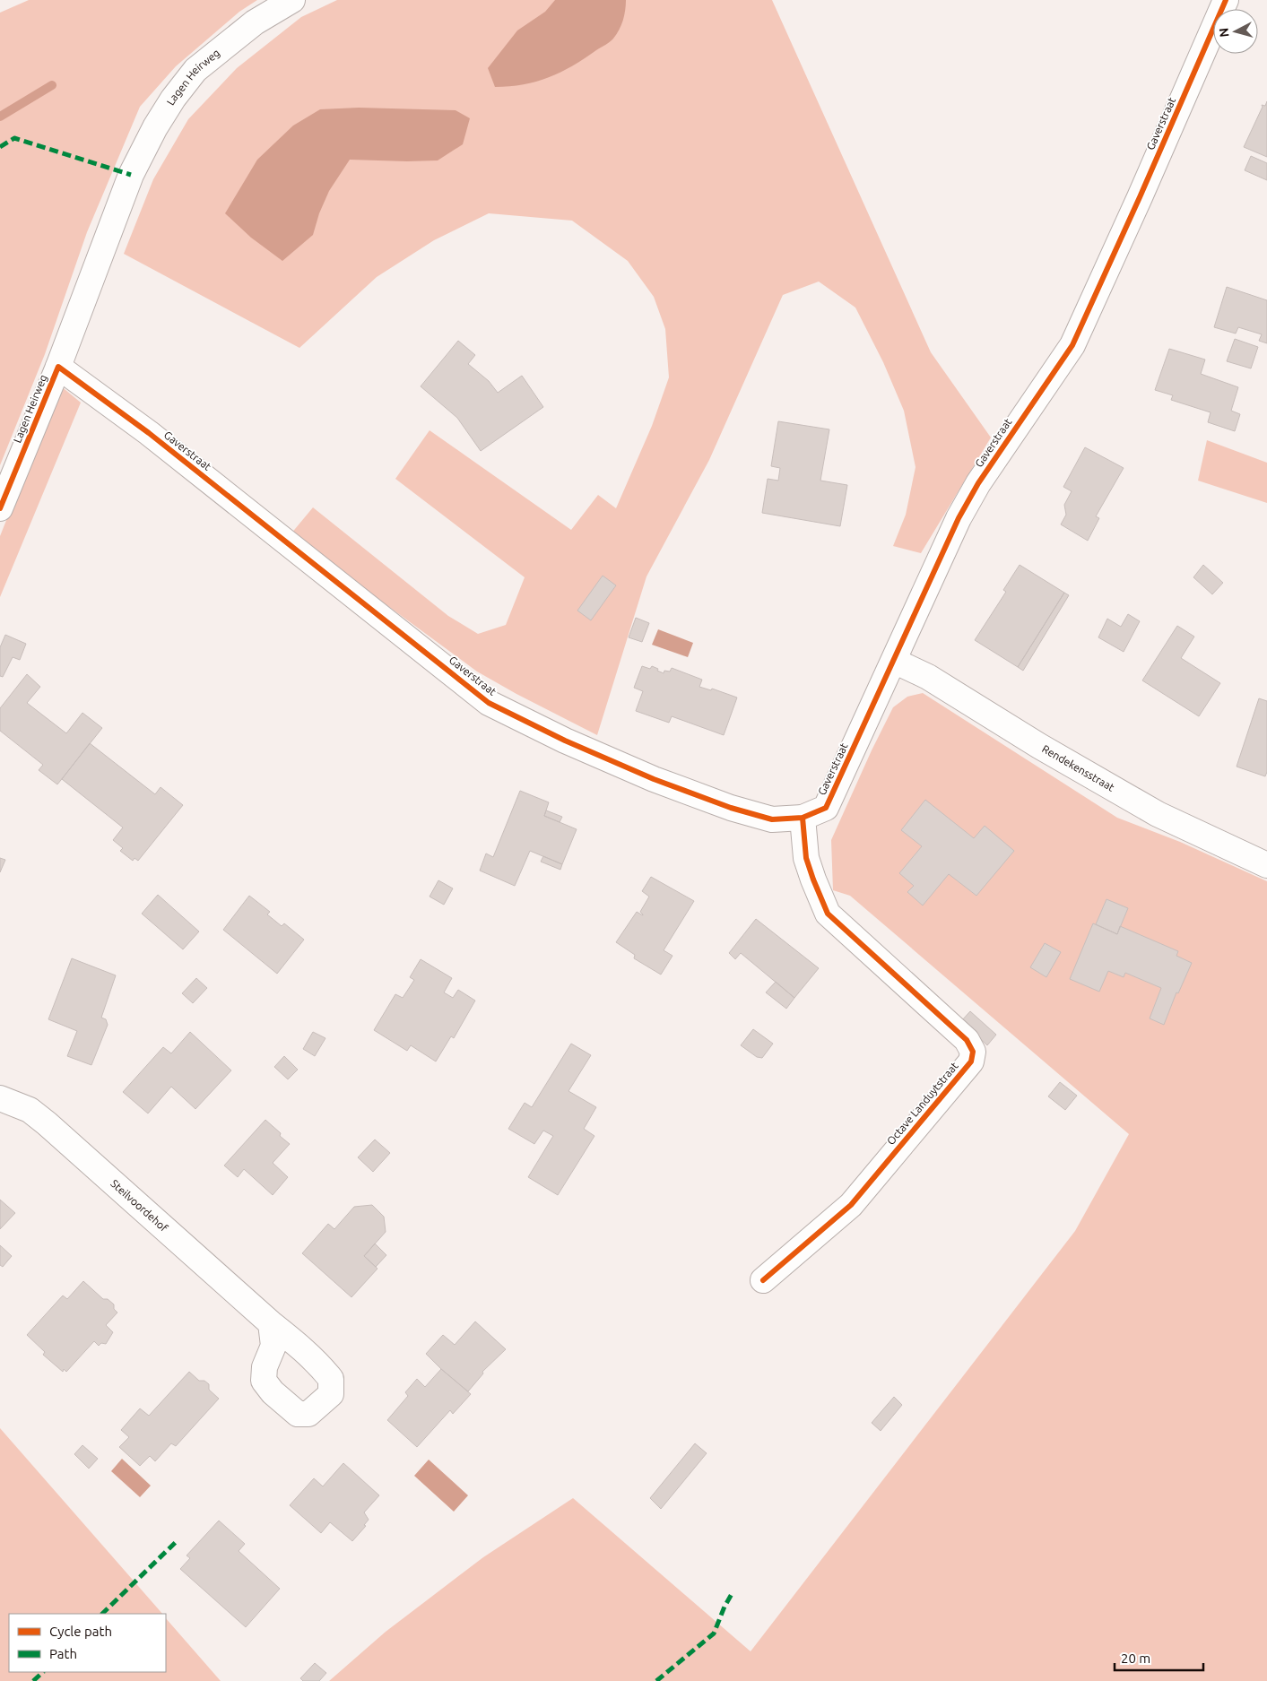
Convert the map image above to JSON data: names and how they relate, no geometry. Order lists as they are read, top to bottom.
{
  "streets": {
    "street": [
      "Lagen Heirweg",
      "Gaverstraat",
      "Rendekensstraat",
      "Octave Landuytstraat",
      "Steilvoordehof"
    ]
  },
  "crossings": [
    ["Lagen Heirweg", "Gaverstraat"],
    ["Gaverstraat", "Rendekensstraat"],
    ["Gaverstraat", "Octave Landuytstraat"]
  ],
  "legend": ["Cycle path", "Path"],
  "scale_bar": "20 m",
  "north": "left"
}
